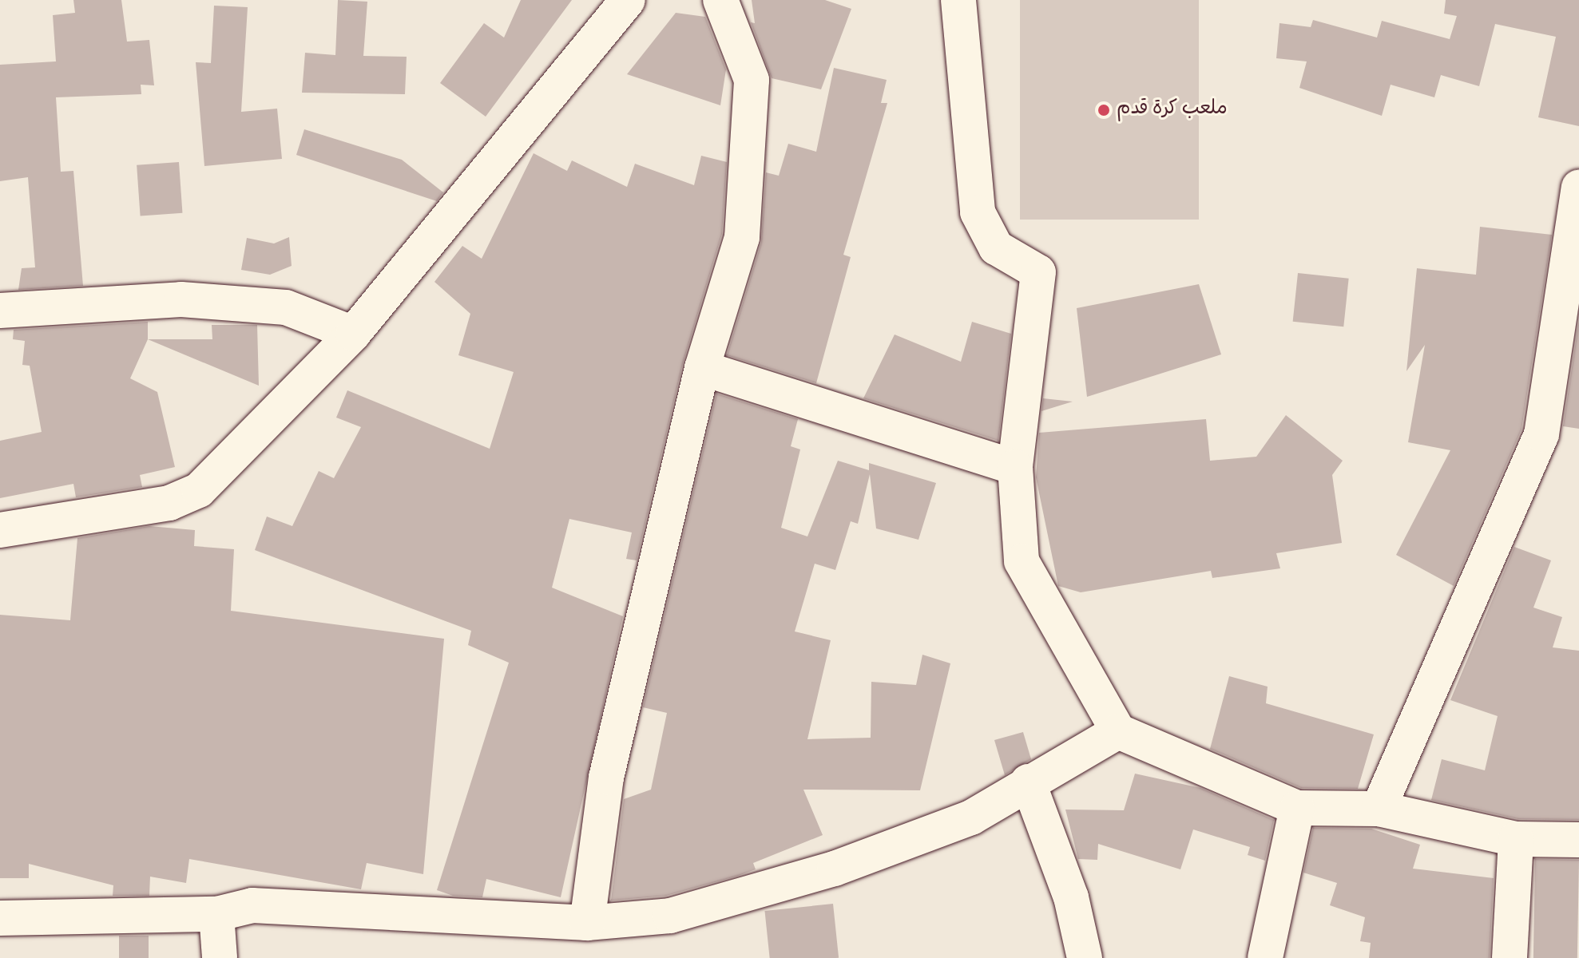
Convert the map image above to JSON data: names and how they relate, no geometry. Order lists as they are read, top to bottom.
{
  "places": ["ملعب كرة قدم"]
}
